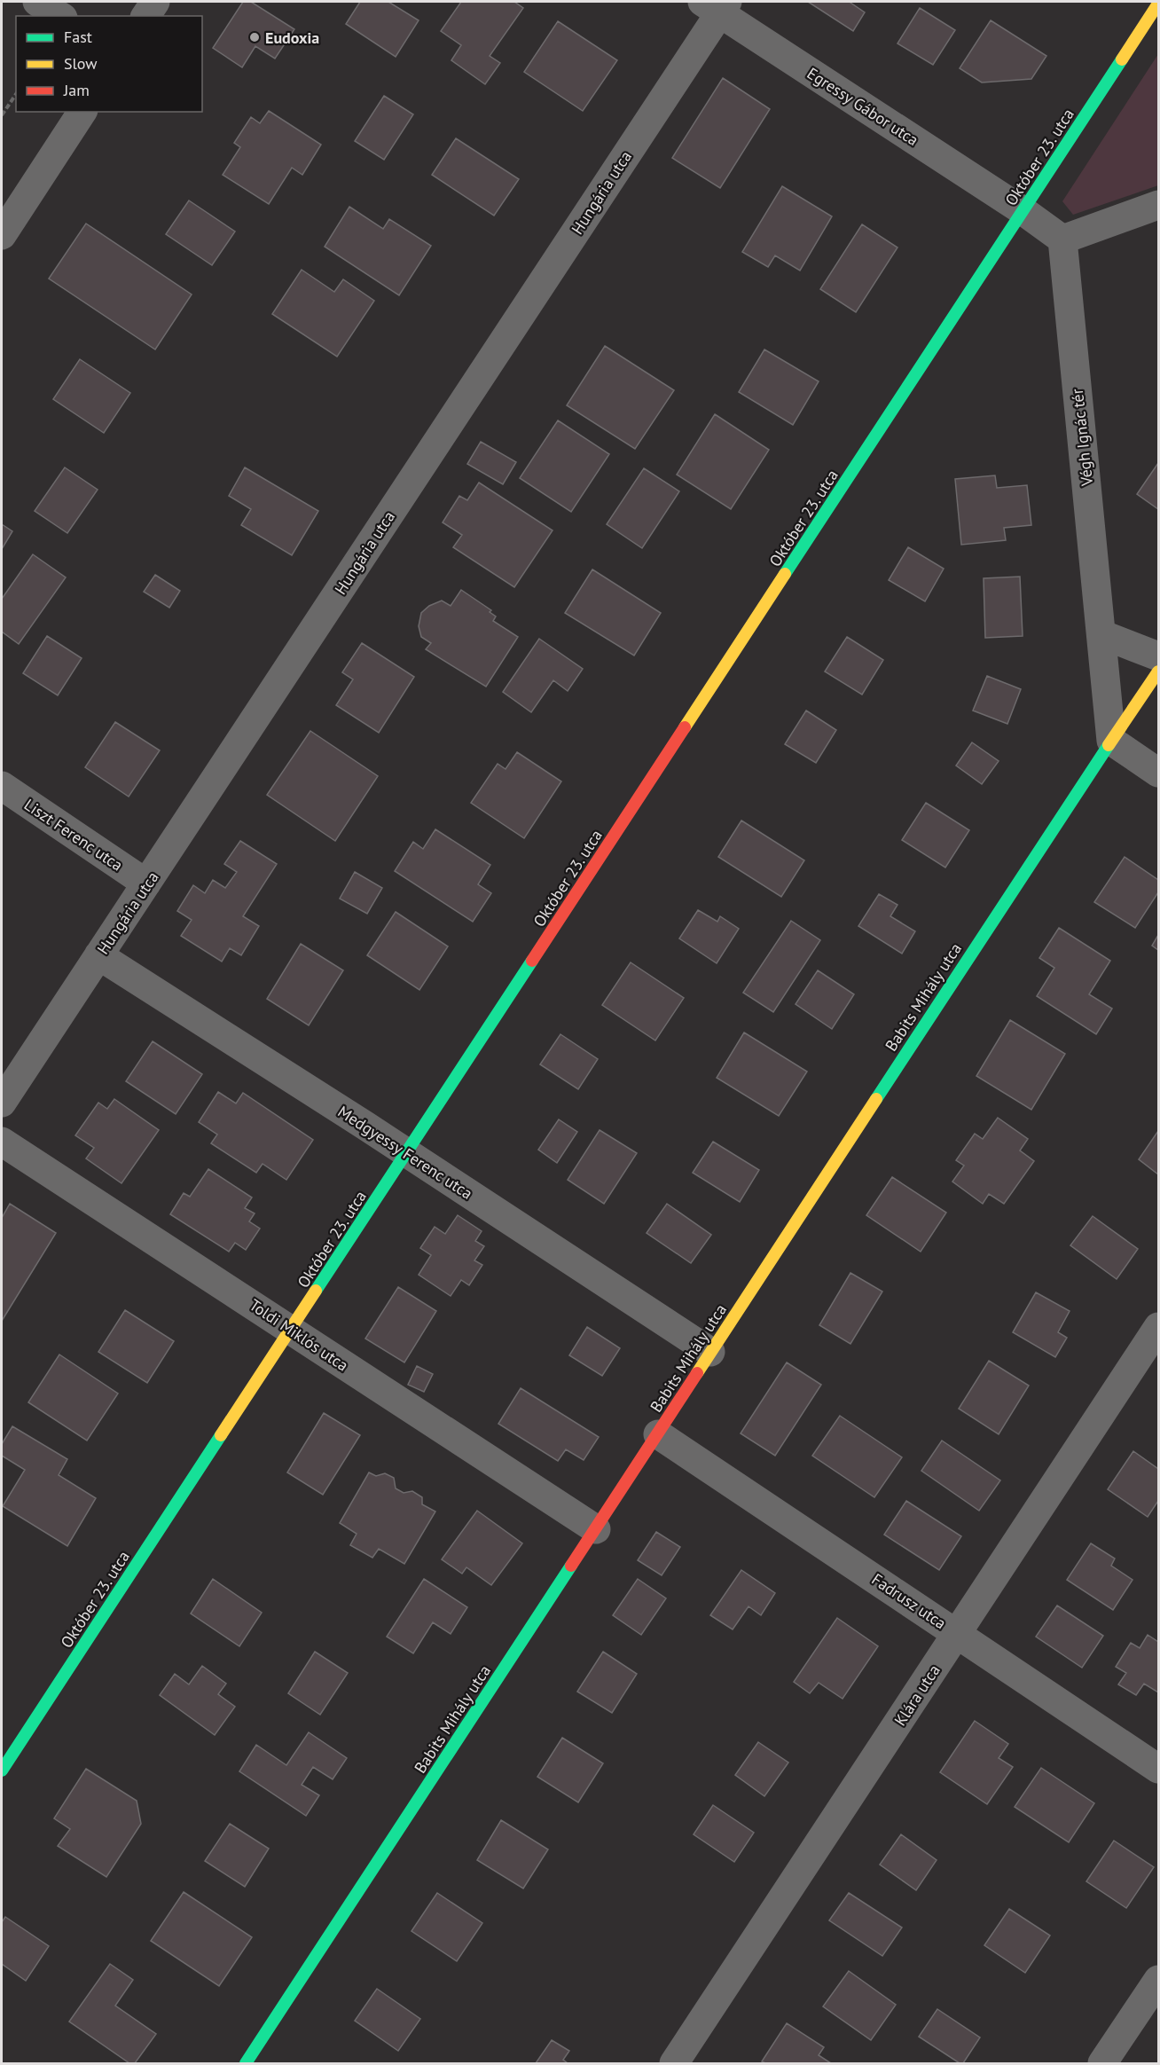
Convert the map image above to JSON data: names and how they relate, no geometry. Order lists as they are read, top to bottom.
{
  "streets": {
    "street": [
      "Egressy Gábor utca",
      "Október 23. utca",
      "Hungária utca",
      "Végh Ignác tér",
      "Liszt Ferenc utca",
      "Babits Mihály utca",
      "Medgyessy Ferenc utca",
      "Toldi Miklós utca",
      "Fadrusz utca",
      "Klára utca"
    ]
  },
  "crossings": [
    ["Egressy Gábor utca", "Október 23. utca"],
    ["Egressy Gábor utca", "Hungária utca"],
    ["Október 23. utca", "Medgyessy Ferenc utca"],
    ["Október 23. utca", "Toldi Miklós utca"],
    ["Hungária utca", "Liszt Ferenc utca"],
    ["Hungária utca", "Medgyessy Ferenc utca"],
    ["Végh Ignác tér", "Babits Mihály utca"],
    ["Babits Mihály utca", "Medgyessy Ferenc utca"],
    ["Babits Mihály utca", "Toldi Miklós utca"],
    ["Babits Mihály utca", "Fadrusz utca"],
    ["Fadrusz utca", "Klára utca"]
  ],
  "places": ["Eudoxia"],
  "legend": ["Fast", "Slow", "Jam"]
}
